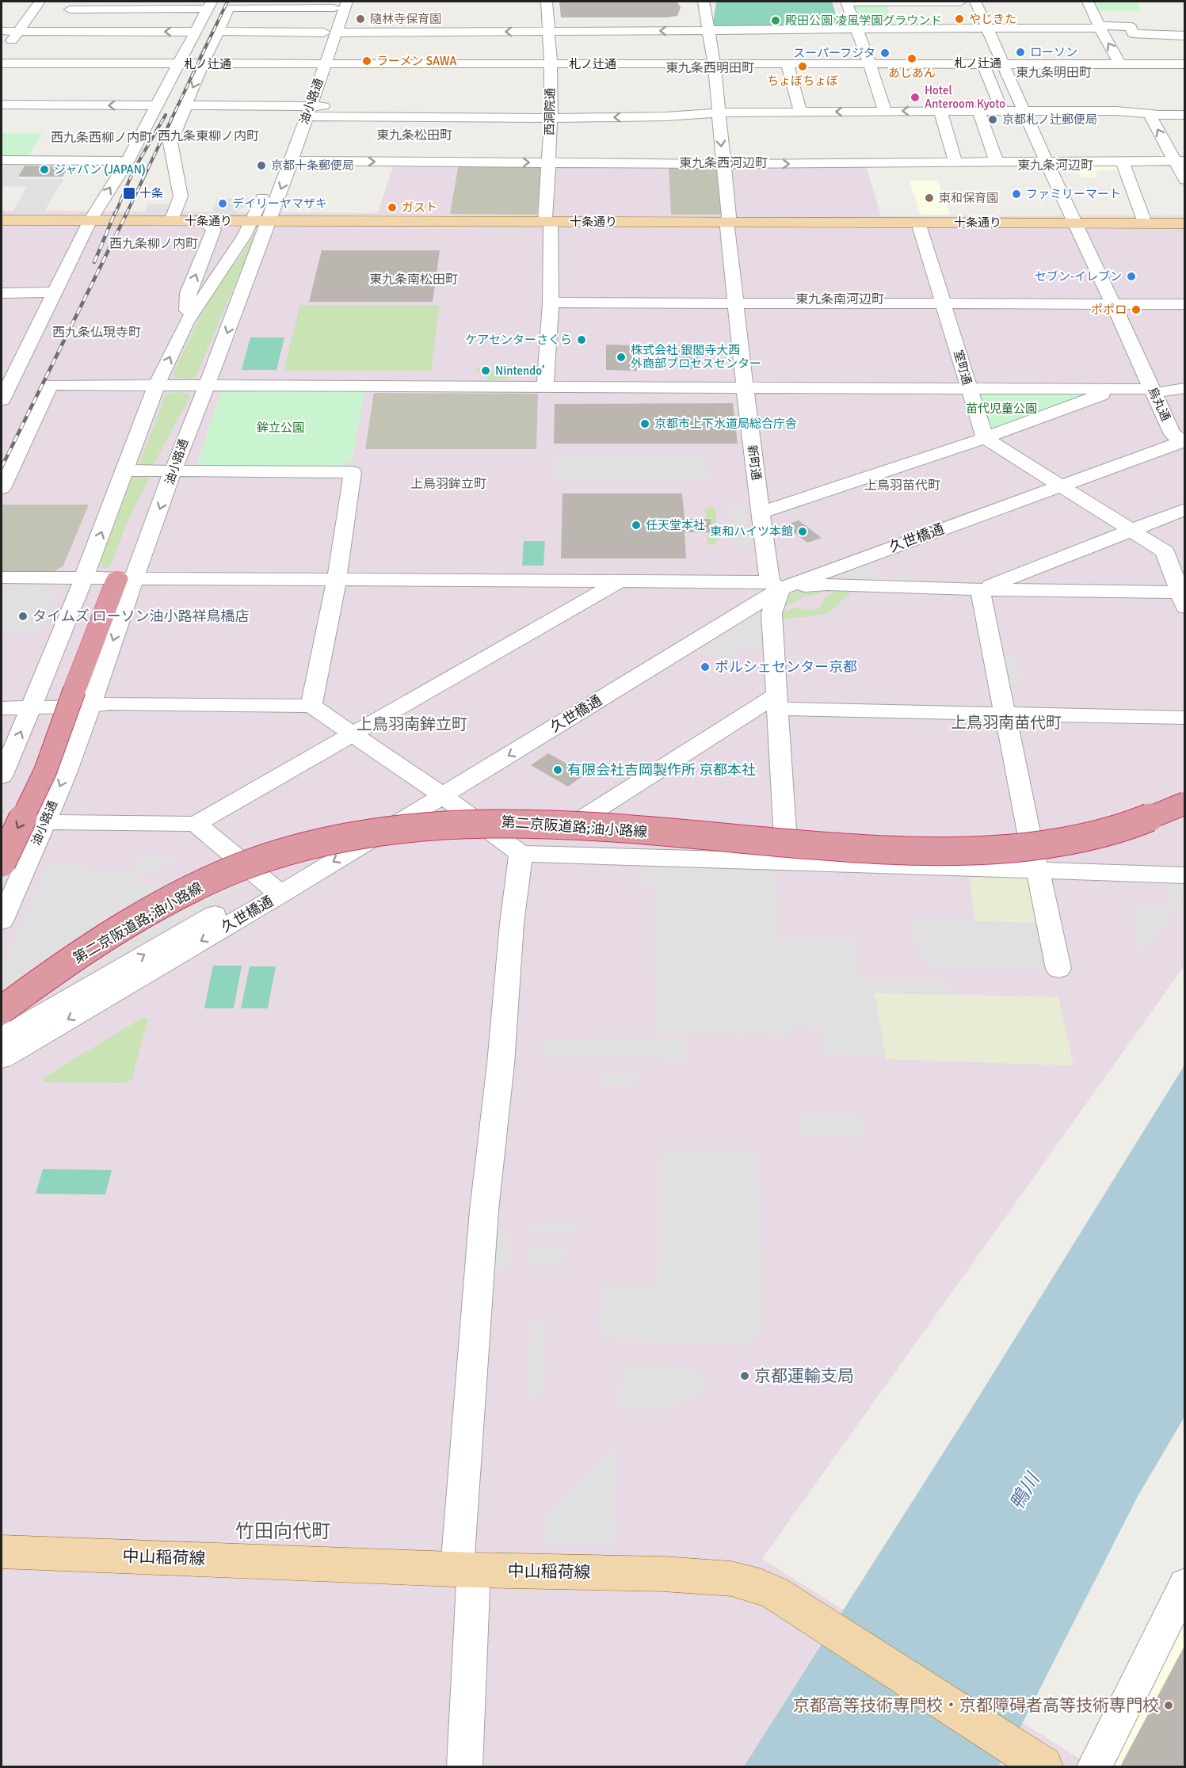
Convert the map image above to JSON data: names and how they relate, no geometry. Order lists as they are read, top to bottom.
{
  "streets": {
    "highway": ["第二京阪道路;油小路線"],
    "main road": ["十条通り", "中山稲荷線"],
    "street": [
      "札ノ辻通",
      "油小路通",
      "西洞院通",
      "室町通",
      "烏丸通",
      "新町通",
      "久世橋通"
    ]
  },
  "crossings": [
    ["札ノ辻通", "油小路通"],
    ["札ノ辻通", "西洞院通"],
    ["札ノ辻通", "烏丸通"],
    ["札ノ辻通", "新町通"],
    ["油小路通", "十条通り"],
    ["西洞院通", "十条通り"],
    ["十条通り", "室町通"],
    ["十条通り", "烏丸通"],
    ["十条通り", "新町通"],
    ["烏丸通", "久世橋通"],
    ["新町通", "久世橋通"]
  ],
  "districts": [
    "東九条西明田町",
    "東九条明田町",
    "東九条松田町",
    "西九条東柳ノ内町",
    "西九条西柳ノ内町",
    "東九条西河辺町",
    "東九条河辺町",
    "西九条柳ノ内町",
    "東九条南松田町",
    "東九条南河辺町",
    "西九条仏現寺町",
    "上鳥羽鉾立町",
    "上鳥羽苗代町",
    "上鳥羽南苗代町",
    "上鳥羽南鉾立町",
    "竹田向代町"
  ],
  "water": ["鴨川"],
  "parks": ["苗代児童公園", "鉾立公園"],
  "places": {
    "other": [
      "隨林寺保育園",
      "やじきた",
      "殿田公園 凌風学園グラウンド",
      "ローソン",
      "スーパーフジタ",
      "あじあん",
      "ラーメン SAWA",
      "ちょぼちょぼ",
      "Hotel Anteroom Kyoto",
      "京都札ノ辻郵便局",
      "京都十条郵便局",
      "ジャパン (JAPAN)",
      "ファミリーマート",
      "東和保育園",
      "デイリーヤマザキ",
      "ガスト",
      "セブン-イレブン",
      "ポポロ",
      "ケアセンターさくら",
      "株式会社 銀閣寺大西 外商部プロセスセンター",
      "Nintendo’",
      "京都市上下水道局総合庁舎",
      "任天堂本社",
      "東和ハイツ本館",
      "タイムズ ローソン油小路祥鳥橋店",
      "ポルシェセンター京都",
      "有限会社吉岡製作所 京都本社",
      "京都運輸支局",
      "京都高等技術専門校・京都障碍者高等技術専門校"
    ],
    "transit": ["十条"]
  }
}
